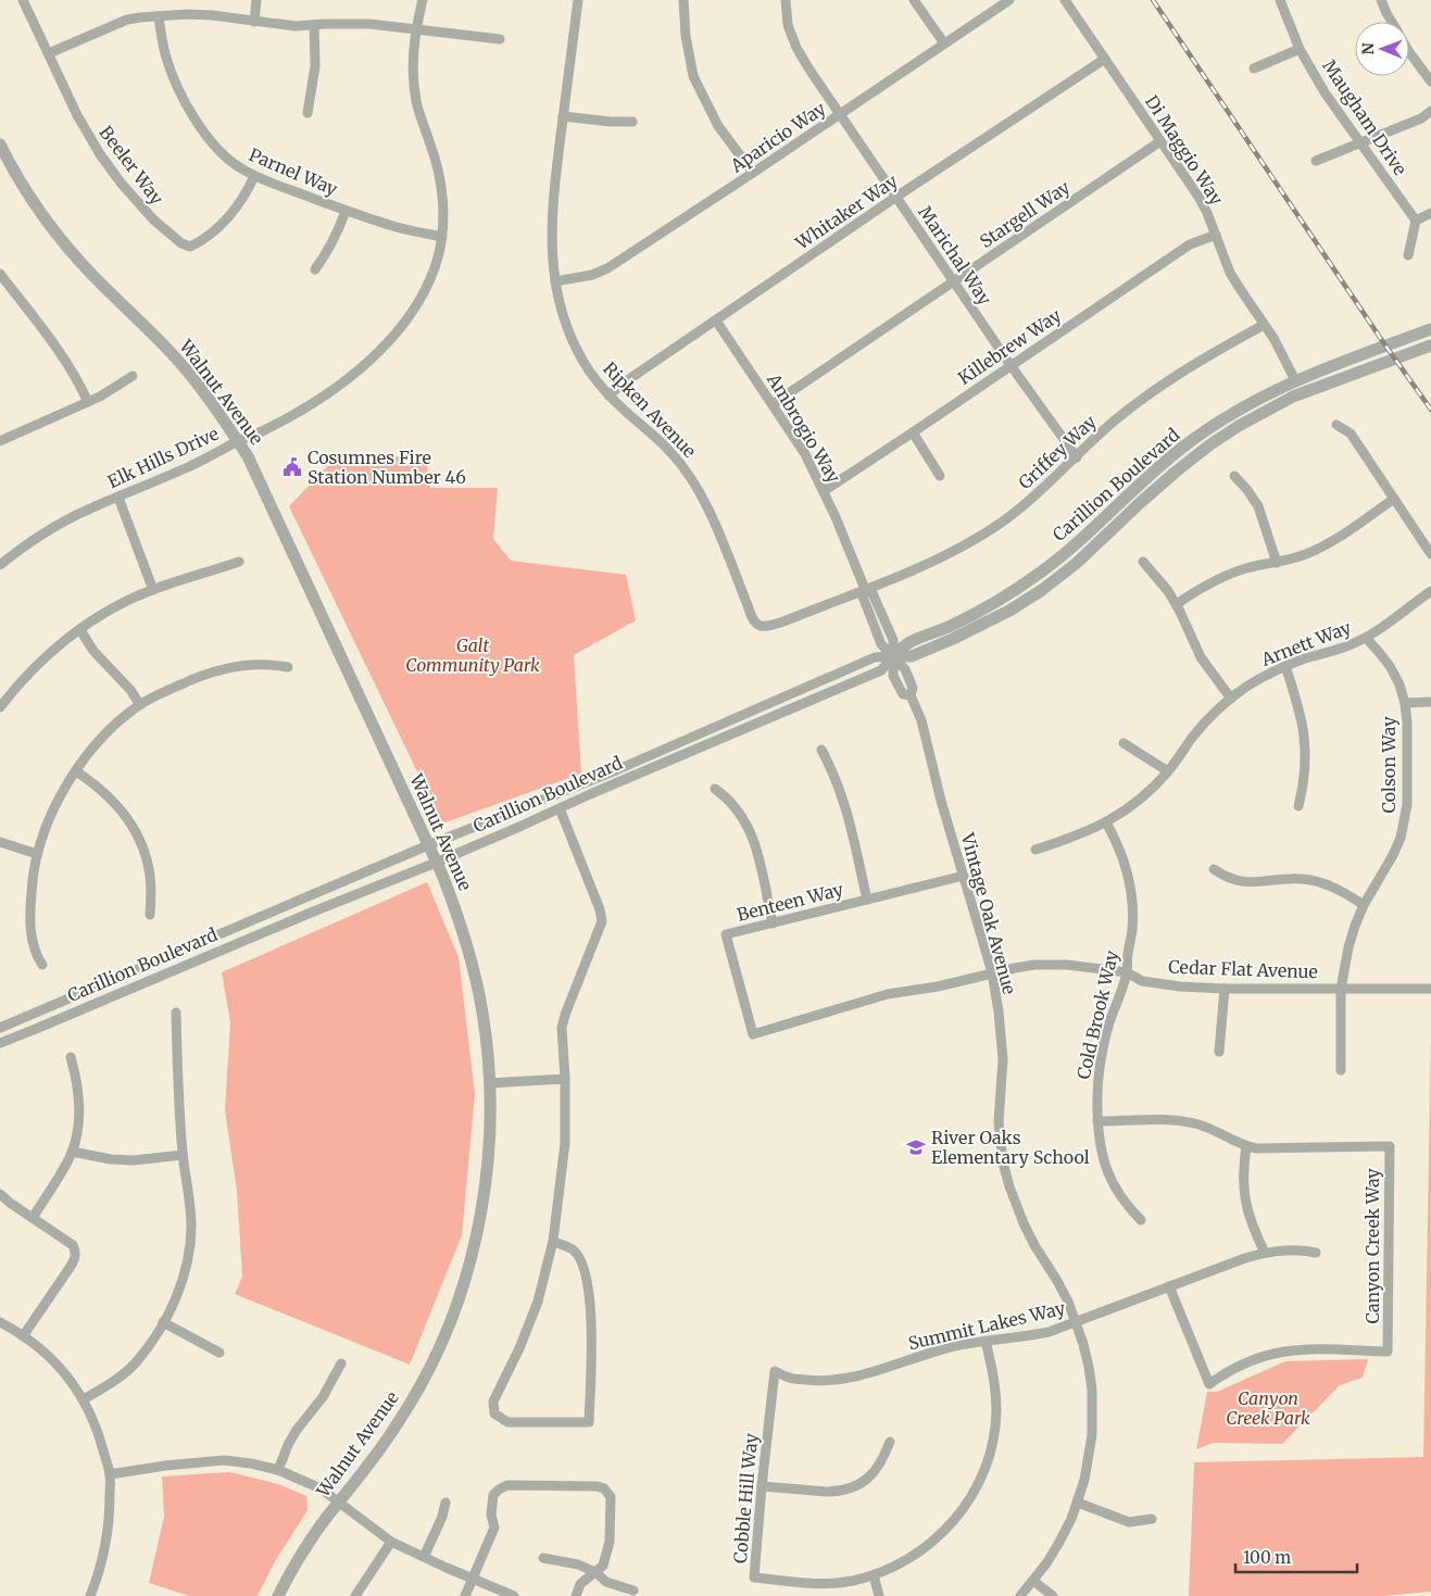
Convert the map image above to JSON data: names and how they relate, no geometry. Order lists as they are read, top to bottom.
{
  "streets": {
    "street": [
      "Maugham Drive",
      "Aparicio Way",
      "Di Maggio Way",
      "Beeler Way",
      "Parnel Way",
      "Whitaker Way",
      "Stargell Way",
      "Marichal Way",
      "Killebrew Way",
      "Walnut Avenue",
      "Ripken Avenue",
      "Ambrogio Way",
      "Griffey Way",
      "Elk Hills Drive",
      "Carillion Boulevard",
      "Arnett Way",
      "Colson Way",
      "Benteen Way",
      "Vintage Oak Avenue",
      "Cedar Flat Avenue",
      "Cold Brook Way",
      "Canyon Creek Way",
      "Summit Lakes Way",
      "Cobble Hill Way"
    ]
  },
  "crossings": [
    ["Aparicio Way", "Marichal Way"],
    ["Aparicio Way", "Ripken Avenue"],
    ["Di Maggio Way", "Whitaker Way"],
    ["Di Maggio Way", "Stargell Way"],
    ["Di Maggio Way", "Killebrew Way"],
    ["Di Maggio Way", "Griffey Way"],
    ["Di Maggio Way", "Carillion Boulevard"],
    ["Beeler Way", "Parnel Way"],
    ["Parnel Way", "Elk Hills Drive"],
    ["Whitaker Way", "Marichal Way"],
    ["Whitaker Way", "Ripken Avenue"],
    ["Whitaker Way", "Ambrogio Way"],
    ["Stargell Way", "Marichal Way"],
    ["Stargell Way", "Ambrogio Way"],
    ["Marichal Way", "Killebrew Way"],
    ["Marichal Way", "Griffey Way"],
    ["Killebrew Way", "Ambrogio Way"],
    ["Walnut Avenue", "Elk Hills Drive"],
    ["Walnut Avenue", "Carillion Boulevard"],
    ["Ripken Avenue", "Ambrogio Way"],
    ["Ripken Avenue", "Griffey Way"],
    ["Ambrogio Way", "Griffey Way"],
    ["Ambrogio Way", "Carillion Boulevard"],
    ["Ambrogio Way", "Vintage Oak Avenue"],
    ["Carillion Boulevard", "Vintage Oak Avenue"],
    ["Arnett Way", "Colson Way"],
    ["Arnett Way", "Cold Brook Way"],
    ["Colson Way", "Cedar Flat Avenue"],
    ["Benteen Way", "Vintage Oak Avenue"],
    ["Benteen Way", "Cedar Flat Avenue"],
    ["Vintage Oak Avenue", "Cedar Flat Avenue"],
    ["Vintage Oak Avenue", "Summit Lakes Way"],
    ["Cedar Flat Avenue", "Cold Brook Way"],
    ["Cold Brook Way", "Canyon Creek Way"],
    ["Canyon Creek Way", "Summit Lakes Way"],
    ["Summit Lakes Way", "Cobble Hill Way"]
  ],
  "parks": ["Galt Community Park", "Canyon Creek Park"],
  "places": {
    "public building": ["Cosumnes Fire Station Number 46"],
    "school or university": ["River Oaks Elementary School"]
  },
  "scale_bar": "100 m",
  "north": "left"
}
